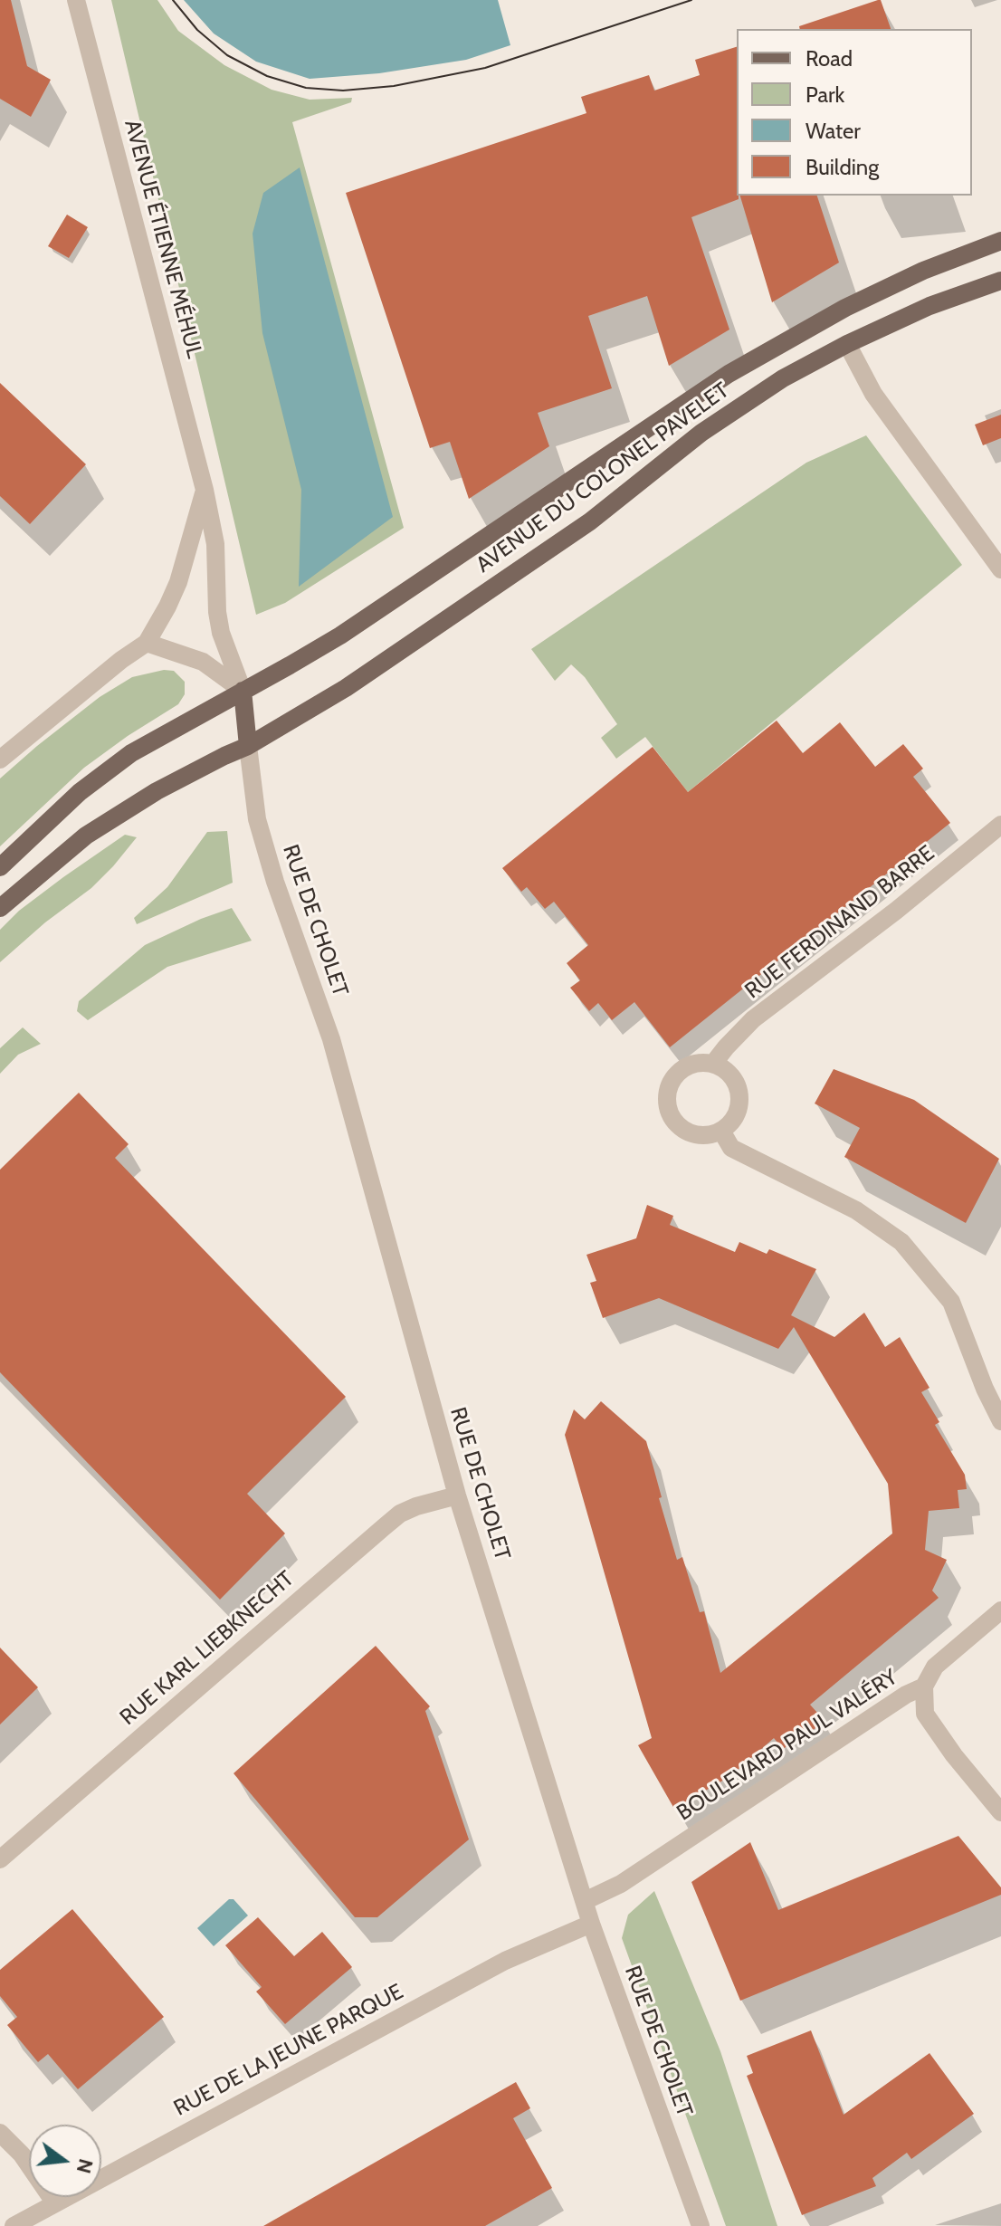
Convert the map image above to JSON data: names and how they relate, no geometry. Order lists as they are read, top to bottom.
{
  "streets": {
    "main road": ["AVENUE DU COLONEL PAVELET"],
    "street": [
      "AVENUE ÉTIENNE MÉHUL",
      "RUE DE CHOLET",
      "RUE FERDINAND BARRE",
      "RUE KARL LIEBKNECHT",
      "BOULEVARD PAUL VALÉRY",
      "RUE DE LA JEUNE PARQUE"
    ]
  },
  "crossings": [
    ["AVENUE ÉTIENNE MÉHUL", "AVENUE DU COLONEL PAVELET"],
    ["AVENUE DU COLONEL PAVELET", "RUE DE CHOLET"],
    ["RUE DE CHOLET", "RUE KARL LIEBKNECHT"],
    ["RUE DE CHOLET", "BOULEVARD PAUL VALÉRY"],
    ["RUE DE CHOLET", "RUE DE LA JEUNE PARQUE"]
  ],
  "legend": [
    "Road",
    "Park",
    "Water",
    "Building"
  ],
  "north": "right"
}
